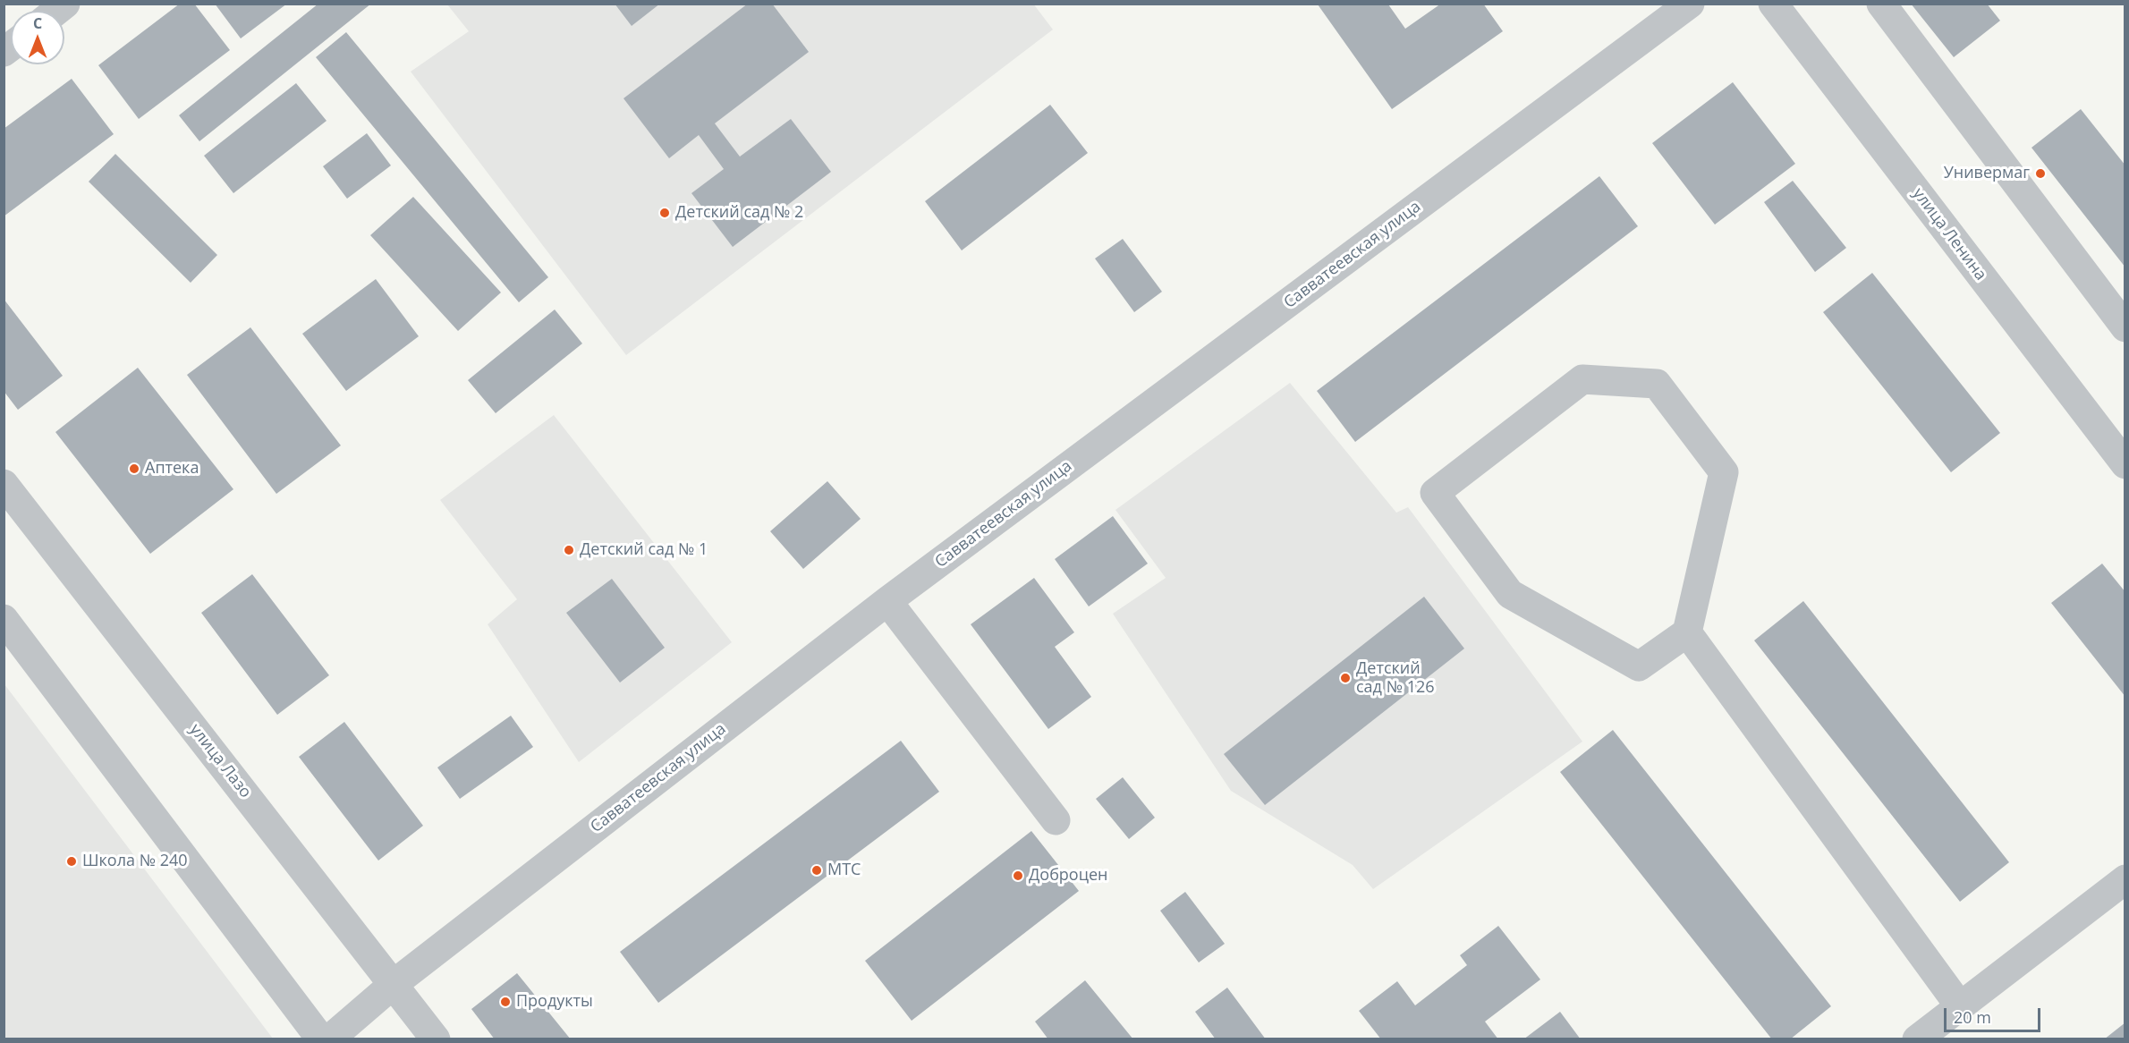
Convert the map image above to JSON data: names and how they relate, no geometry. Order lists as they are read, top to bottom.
{
  "streets": {
    "street": ["улица Ленина", "Савватеевская улица", "улица Лазо"]
  },
  "crossings": [
    ["Савватеевская улица", "улица Лазо"]
  ],
  "places": [
    "Универмаг",
    "Детский сад № 2",
    "Аптека",
    "Детский сад № 1",
    "Детский сад № 126",
    "Школа № 240",
    "МТС",
    "Доброцен",
    "Продукты"
  ],
  "scale_bar": "20 m",
  "north": "top"
}
